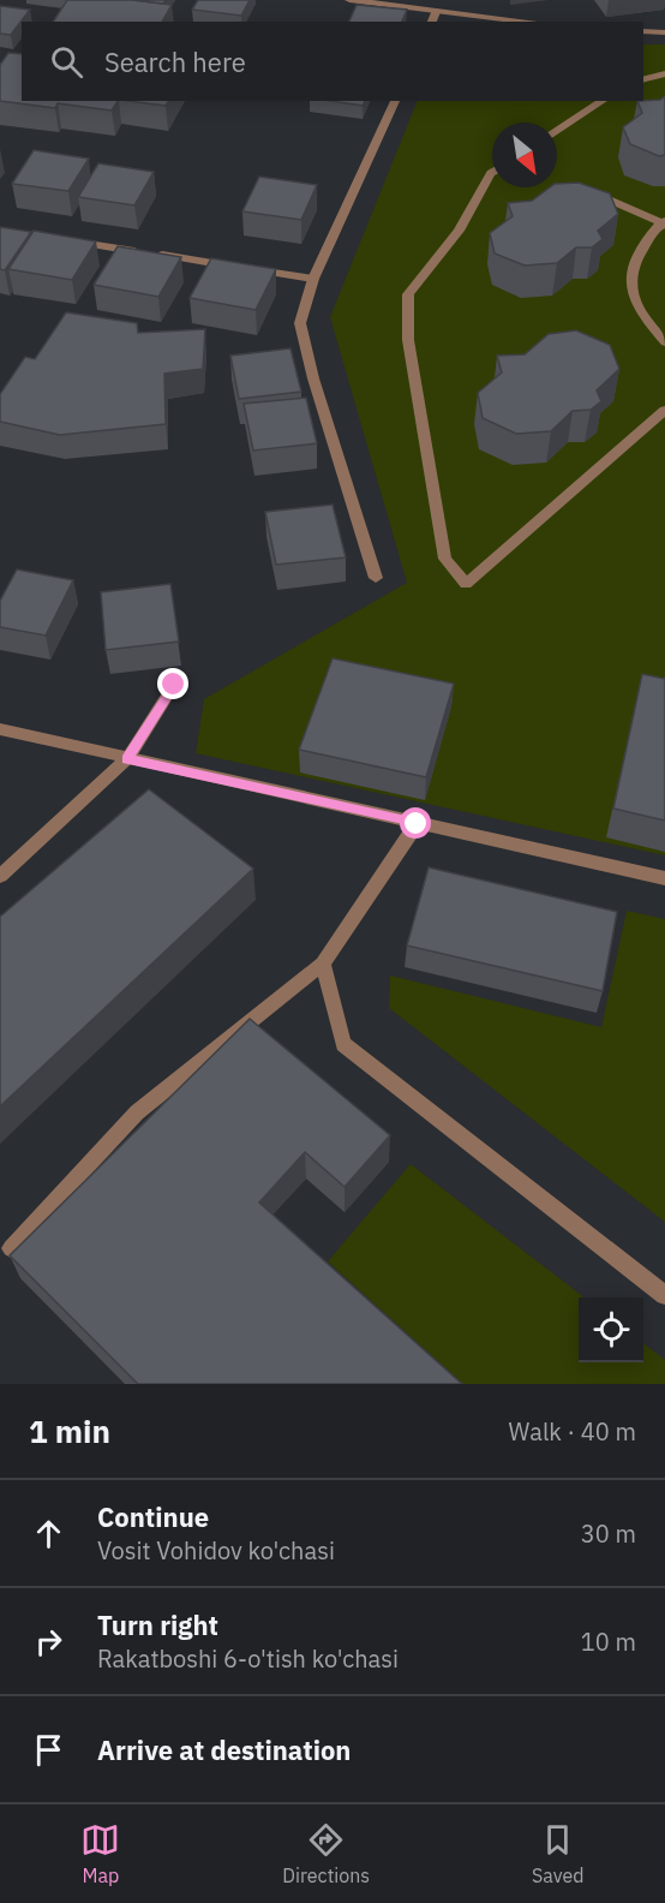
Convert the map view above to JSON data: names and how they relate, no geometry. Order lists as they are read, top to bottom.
{
  "north": "bottom right",
  "page": {
    "search": "Search here",
    "heading": ["1 min", "Walk · 40 m"],
    "list": [
      ["Continue", "Vosit Vohidov ko'chasi", "30 m"],
      ["Turn right", "Rakatboshi 6-o'tish ko'chasi", "10 m"],
      "Arrive at destination"
    ],
    "nav": ["Map", "Directions", "Saved"]
  }
}
